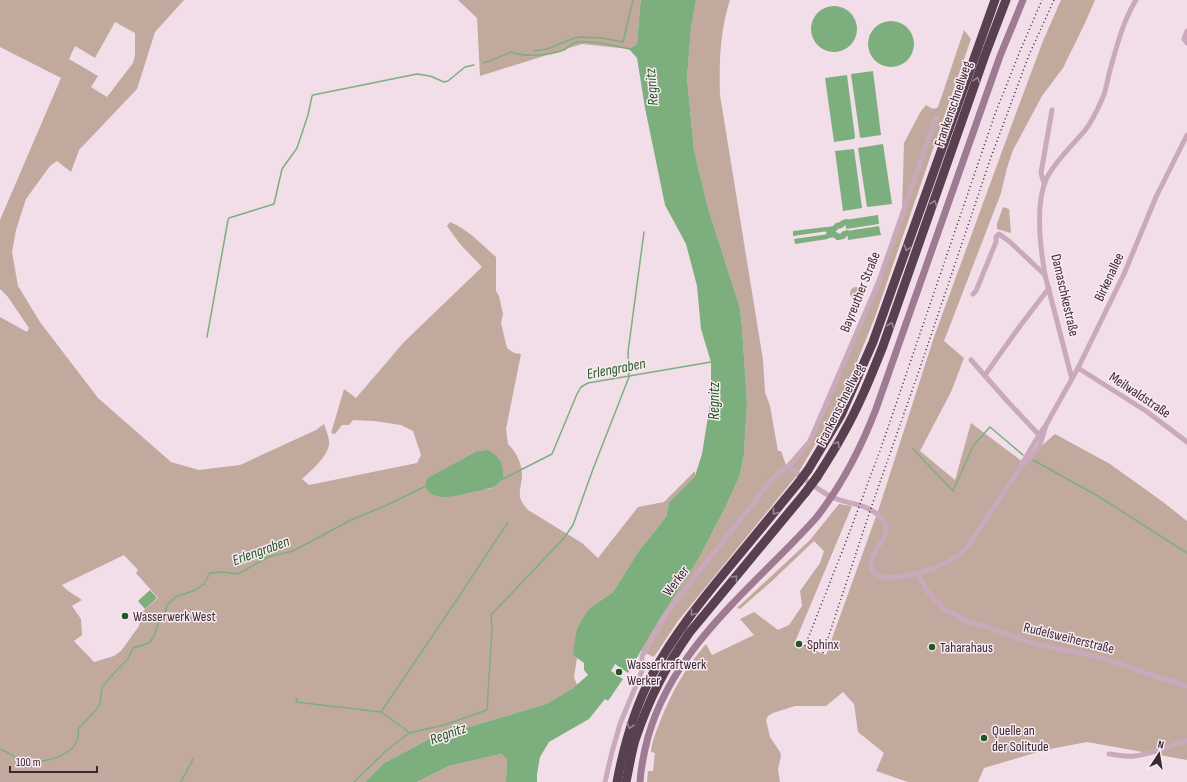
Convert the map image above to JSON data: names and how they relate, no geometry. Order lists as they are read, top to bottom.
{
  "streets": {
    "highway": ["Frankenschnellweg"],
    "street": [
      "Birkenallee",
      "Bayreuther Straße",
      "Damaschkestraße",
      "Meilwaldstraße",
      "Werker",
      "Rudelsweiherstraße"
    ]
  },
  "crossings": [
    ["Birkenallee", "Damaschkestraße"],
    ["Birkenallee", "Meilwaldstraße"],
    ["Bayreuther Straße", "Werker"]
  ],
  "water": ["Regnitz", "Erlengraben"],
  "places": [
    "Wasserwerk West",
    "Sphinx",
    "Taharahaus",
    "Wasserkraftwerk Werker",
    "Quelle an der Solitude"
  ],
  "scale_bar": "100 m",
  "north": "top"
}
